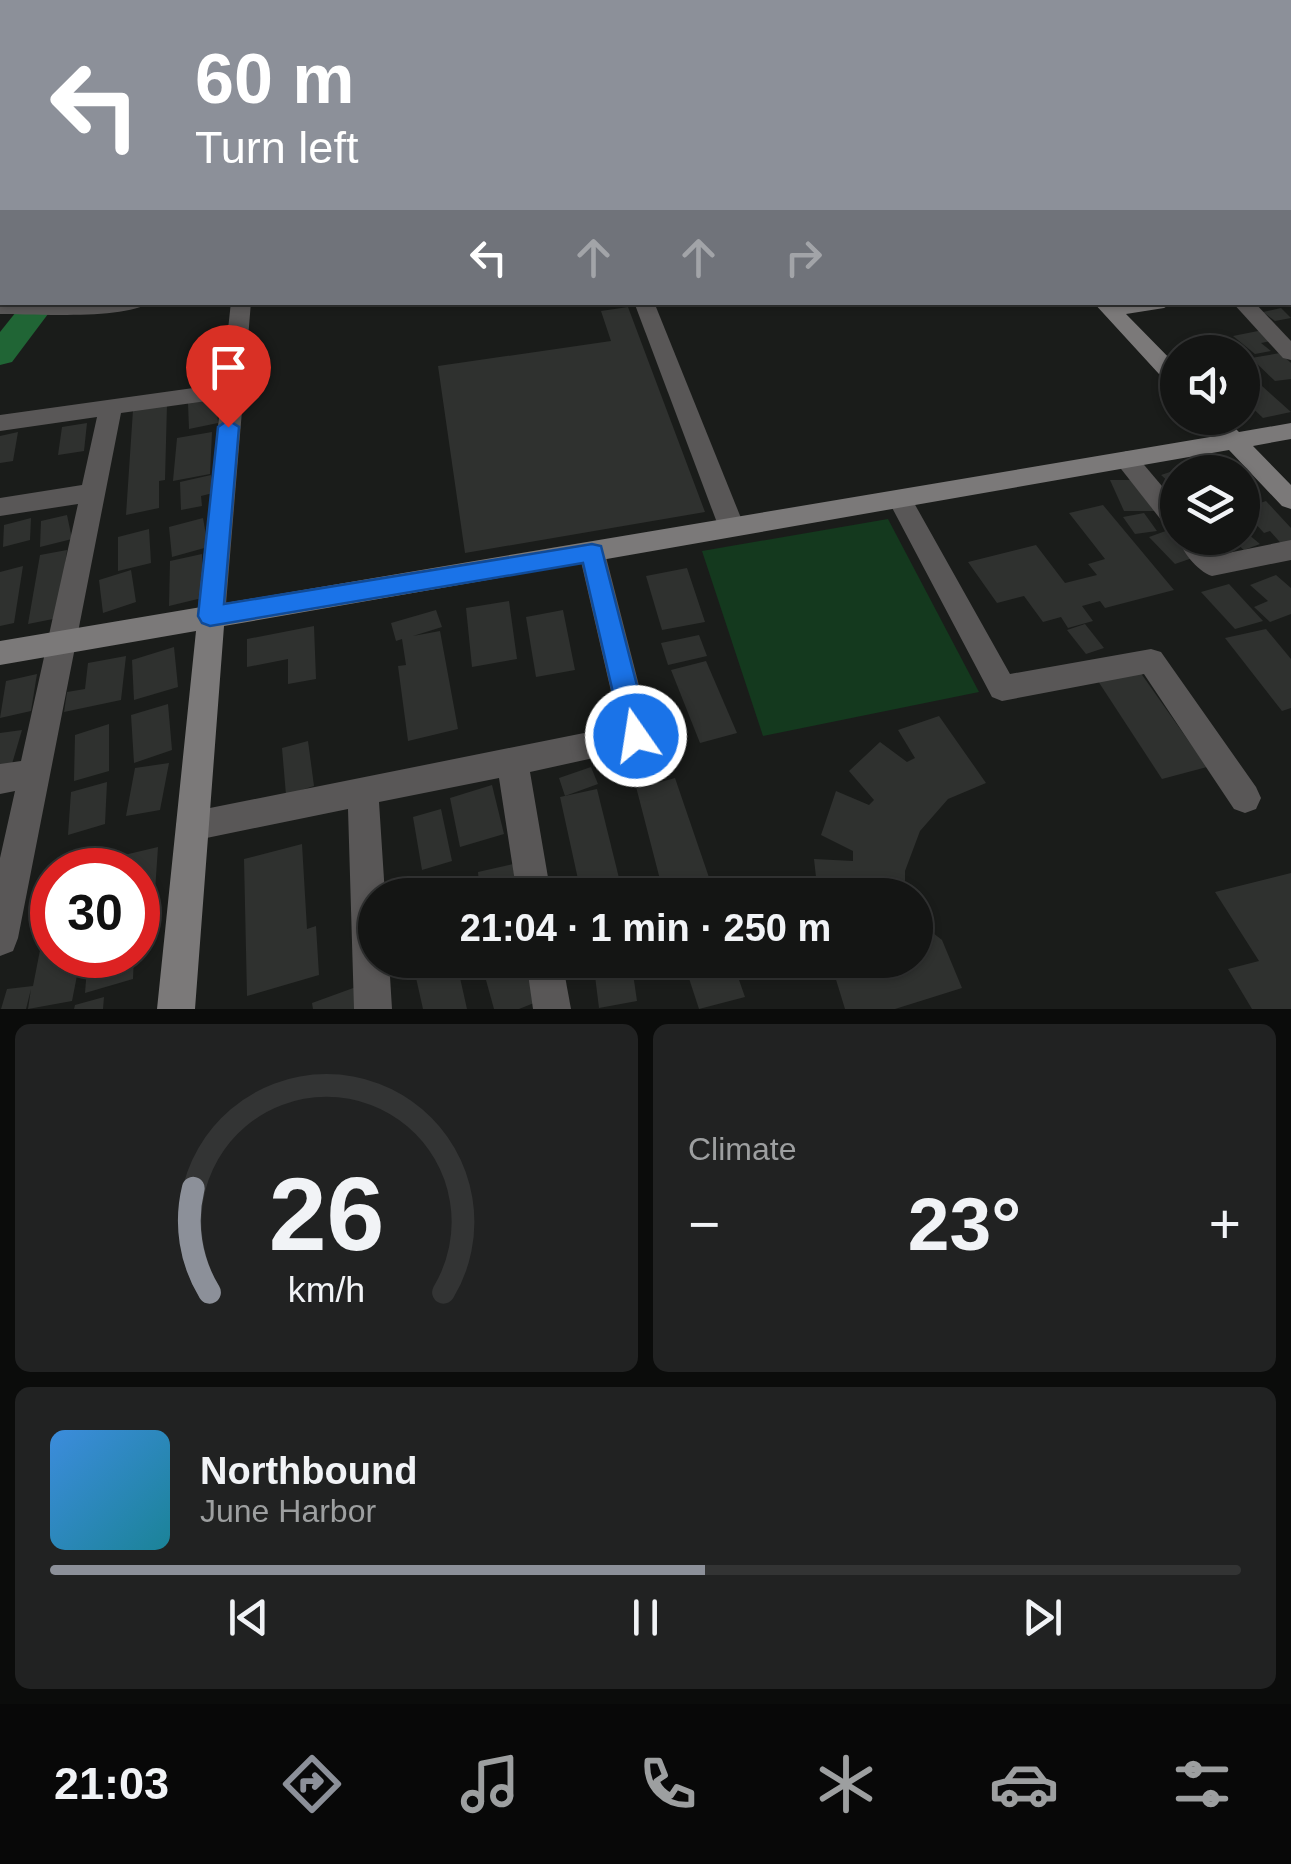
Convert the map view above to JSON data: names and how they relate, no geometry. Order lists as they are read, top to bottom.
{
  "page": {
    "turn": ["60 m", "Turn left"],
    "limit": "30",
    "trip": "21:04 · 1 min · 250 m",
    "tile": "Climate",
    "heat": ["−", "23°", "+"],
    "song": ["Northbound", "June Harbor"],
    "tabs": "21:03",
    "gauge": ["26", "km/h"]
  }
}
